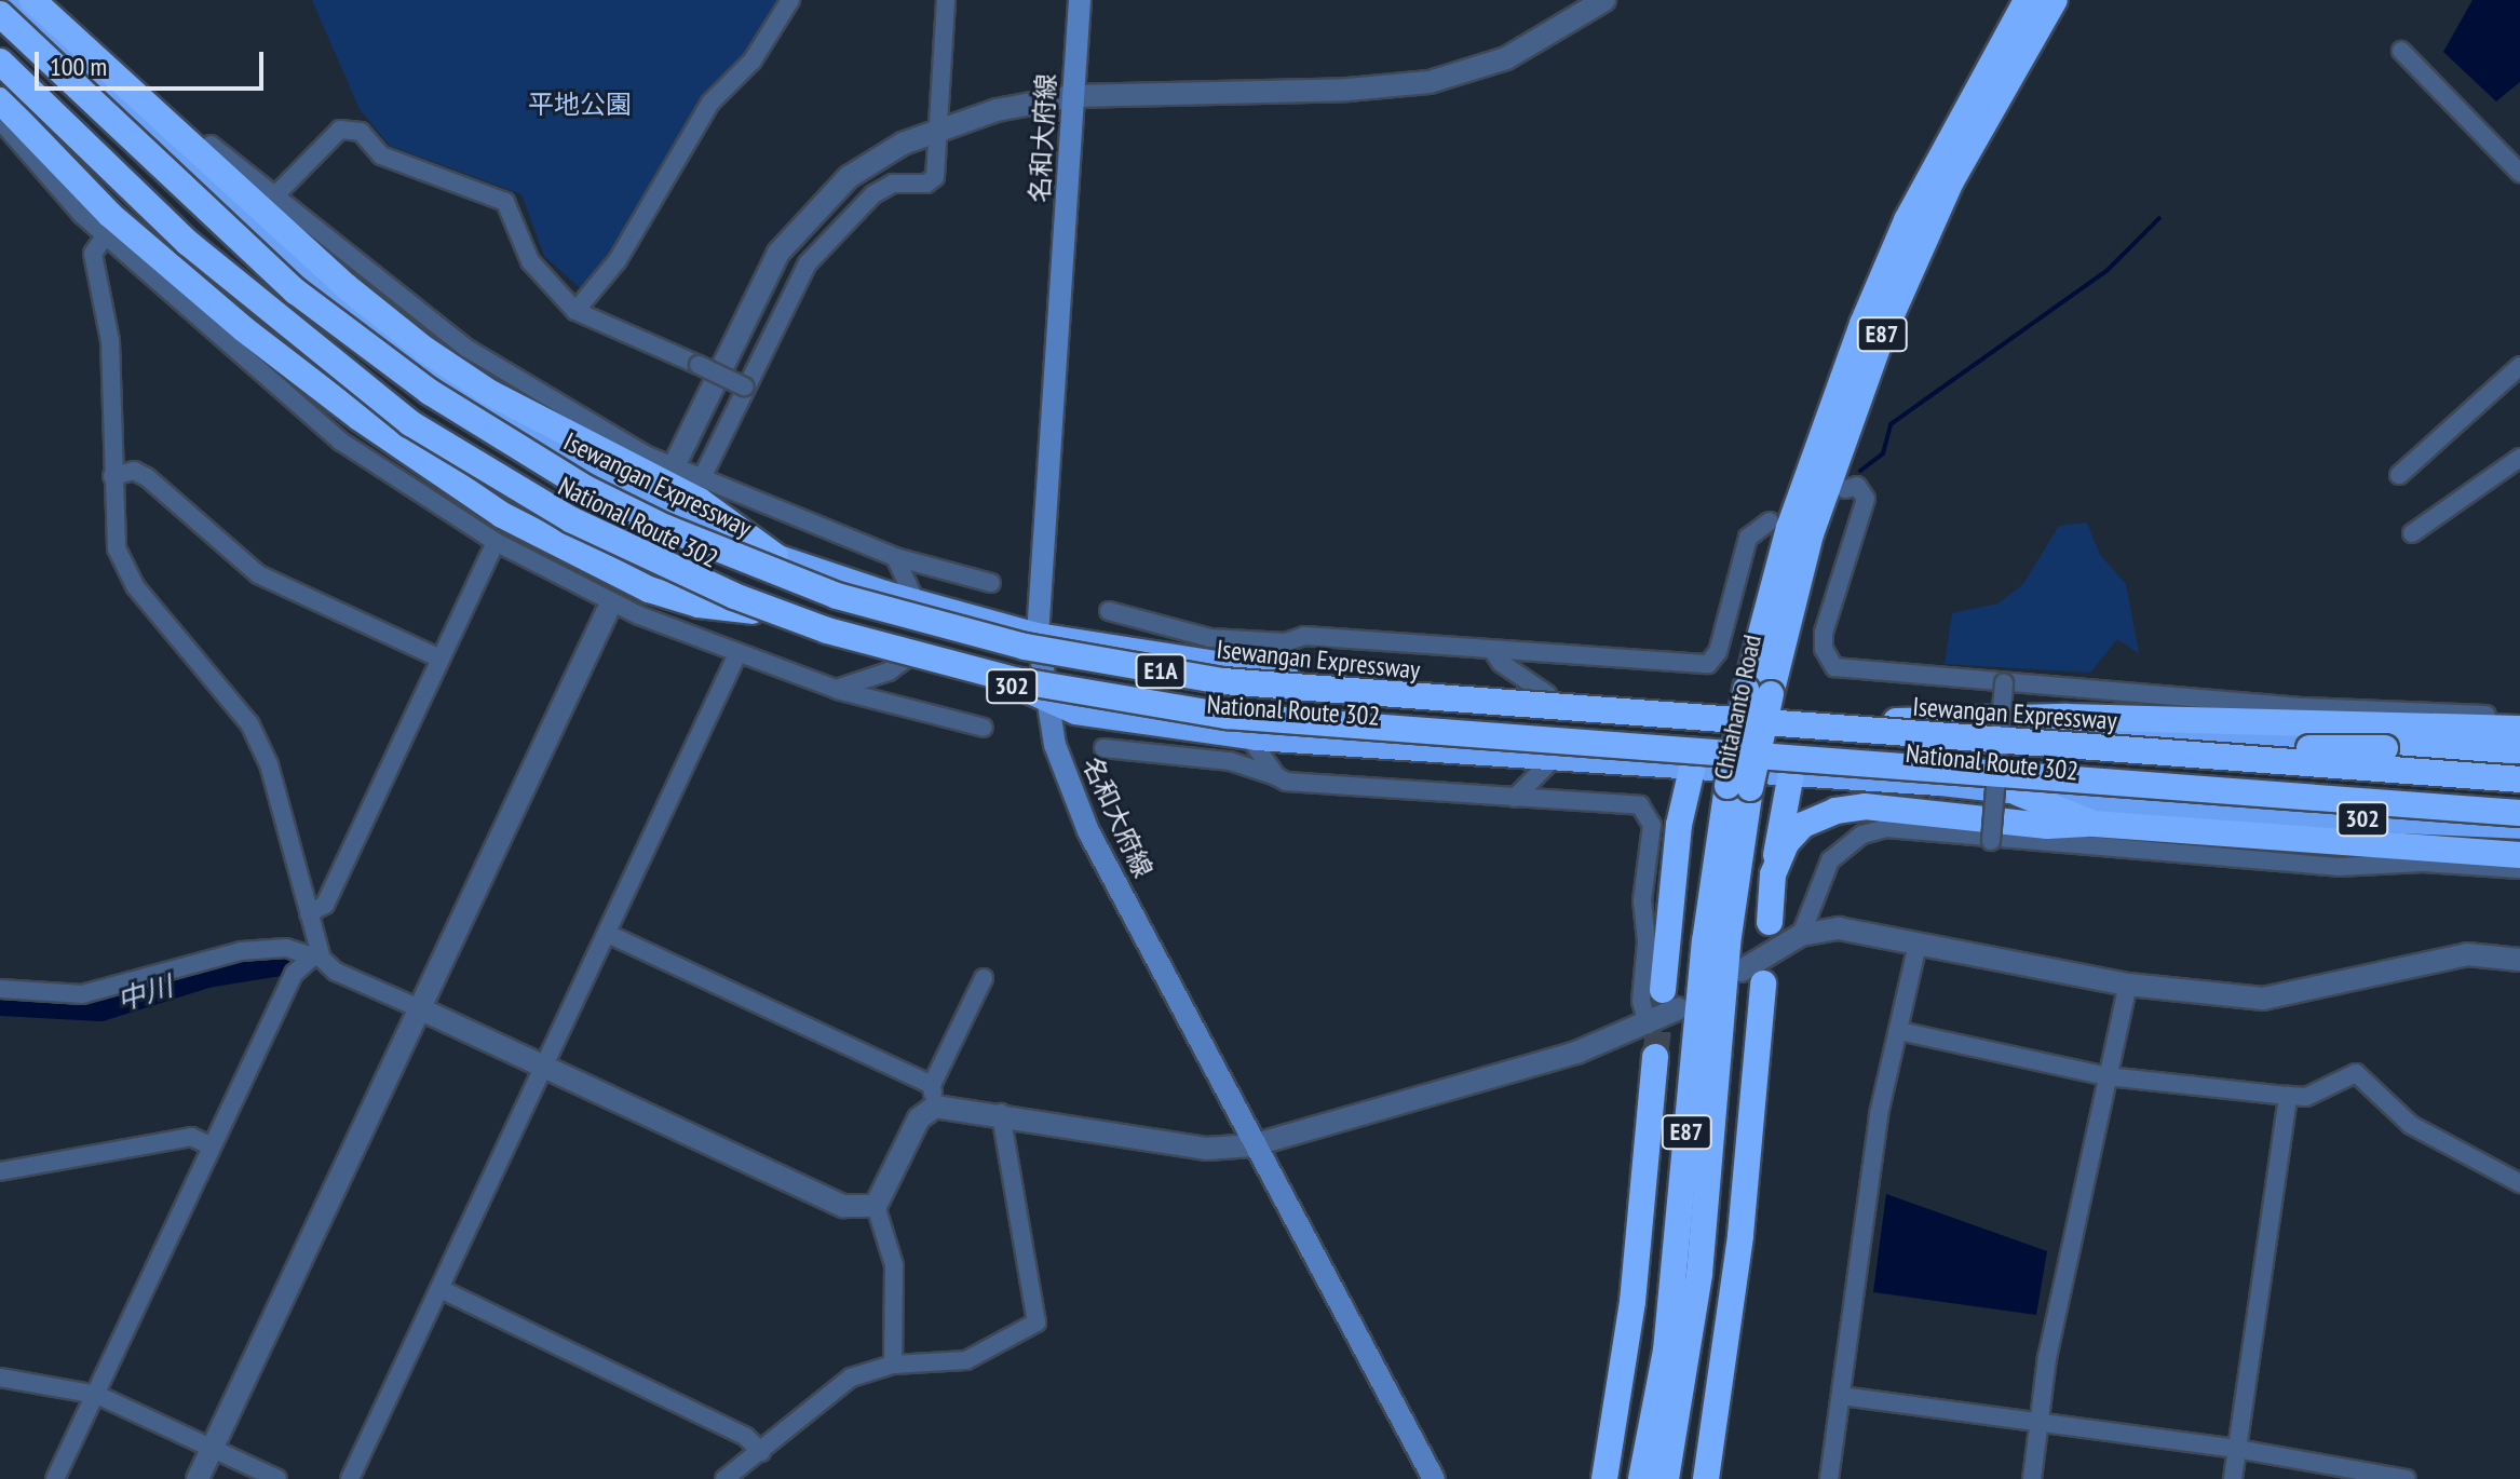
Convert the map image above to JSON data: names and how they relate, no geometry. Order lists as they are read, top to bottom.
{
  "streets": {
    "highway": [
      "E87",
      "Isewangan Expressway",
      "National Route 302",
      "E1A",
      "302",
      "Chitahanto Road"
    ],
    "main road": ["名和大府線"]
  },
  "crossings": [
    ["名和大府線", "National Route 302"]
  ],
  "water": ["中川"],
  "parks": ["平地公園"],
  "scale_bar": "100 m"
}
